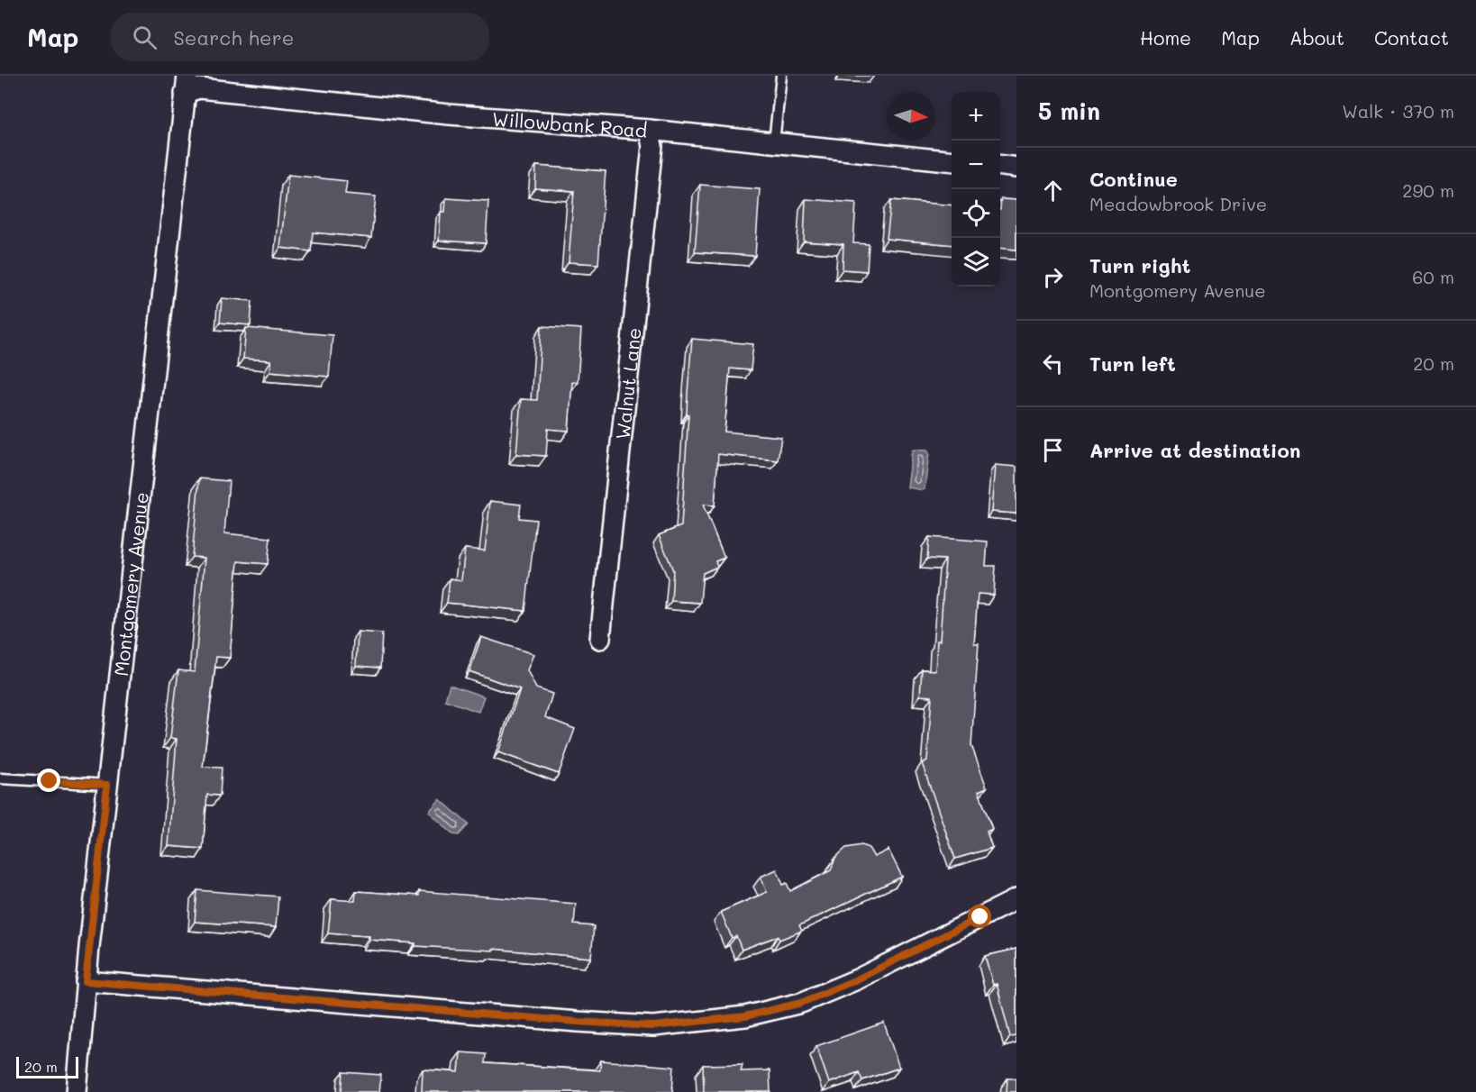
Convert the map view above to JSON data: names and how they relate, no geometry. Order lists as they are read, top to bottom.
{
  "streets": {
    "street": ["Willowbank Road", "Walnut Lane", "Montgomery Avenue"]
  },
  "crossings": [
    ["Willowbank Road", "Walnut Lane"],
    ["Willowbank Road", "Montgomery Avenue"]
  ],
  "scale_bar": "20 m",
  "north": "right",
  "page": {
    "header": "Map",
    "search": "Search here",
    "nav": [
      "Home",
      "Map",
      "About",
      "Contact"
    ],
    "heading": ["5 min", "Walk · 370 m"],
    "map_buttons": ["+", "−"],
    "list": [
      ["Continue", "Meadowbrook Drive", "290 m"],
      ["Turn right", "Montgomery Avenue", "60 m"],
      ["Turn left", "20 m"],
      "Arrive at destination"
    ],
    "scale": "20 m"
  }
}
